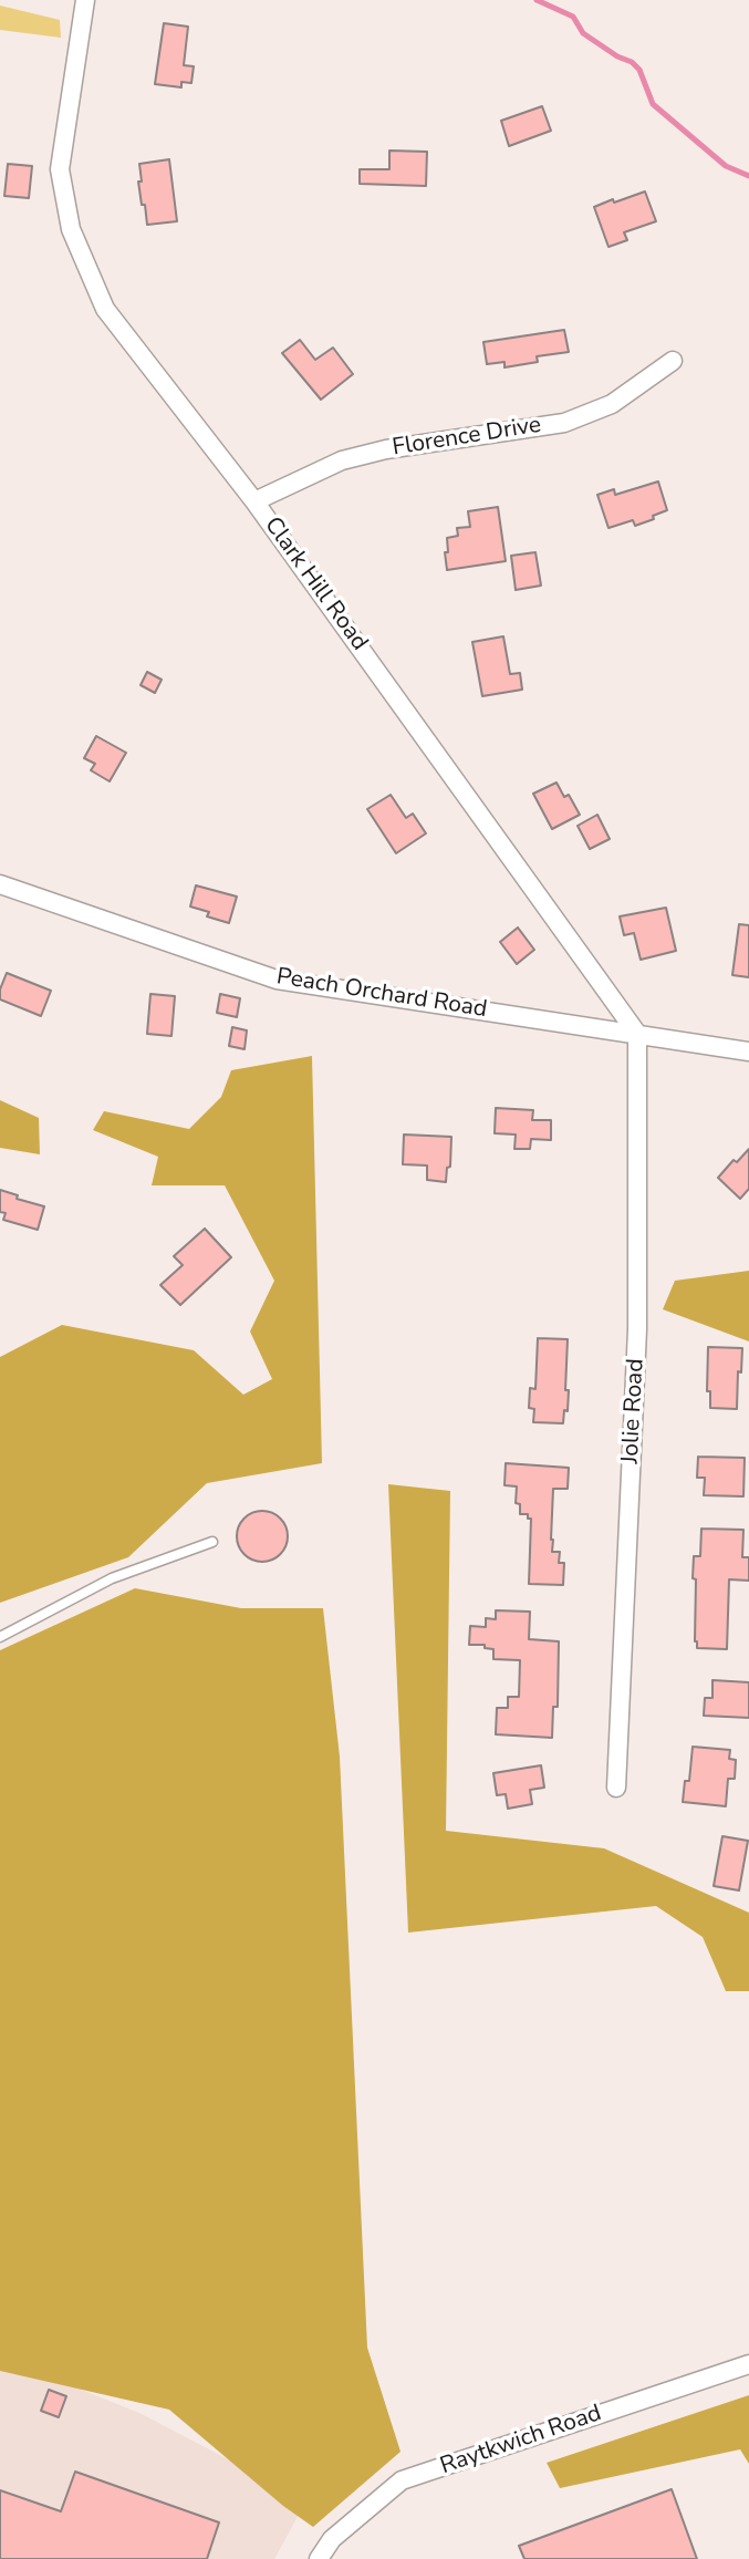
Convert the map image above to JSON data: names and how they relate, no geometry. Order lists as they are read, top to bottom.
{
  "streets": {
    "street": [
      "Florence Drive",
      "Clark Hill Road",
      "Peach Orchard Road",
      "Jolie Road",
      "Raytkwich Road"
    ]
  },
  "crossings": [
    ["Florence Drive", "Clark Hill Road"],
    ["Clark Hill Road", "Peach Orchard Road"],
    ["Clark Hill Road", "Jolie Road"],
    ["Peach Orchard Road", "Jolie Road"]
  ]
}
